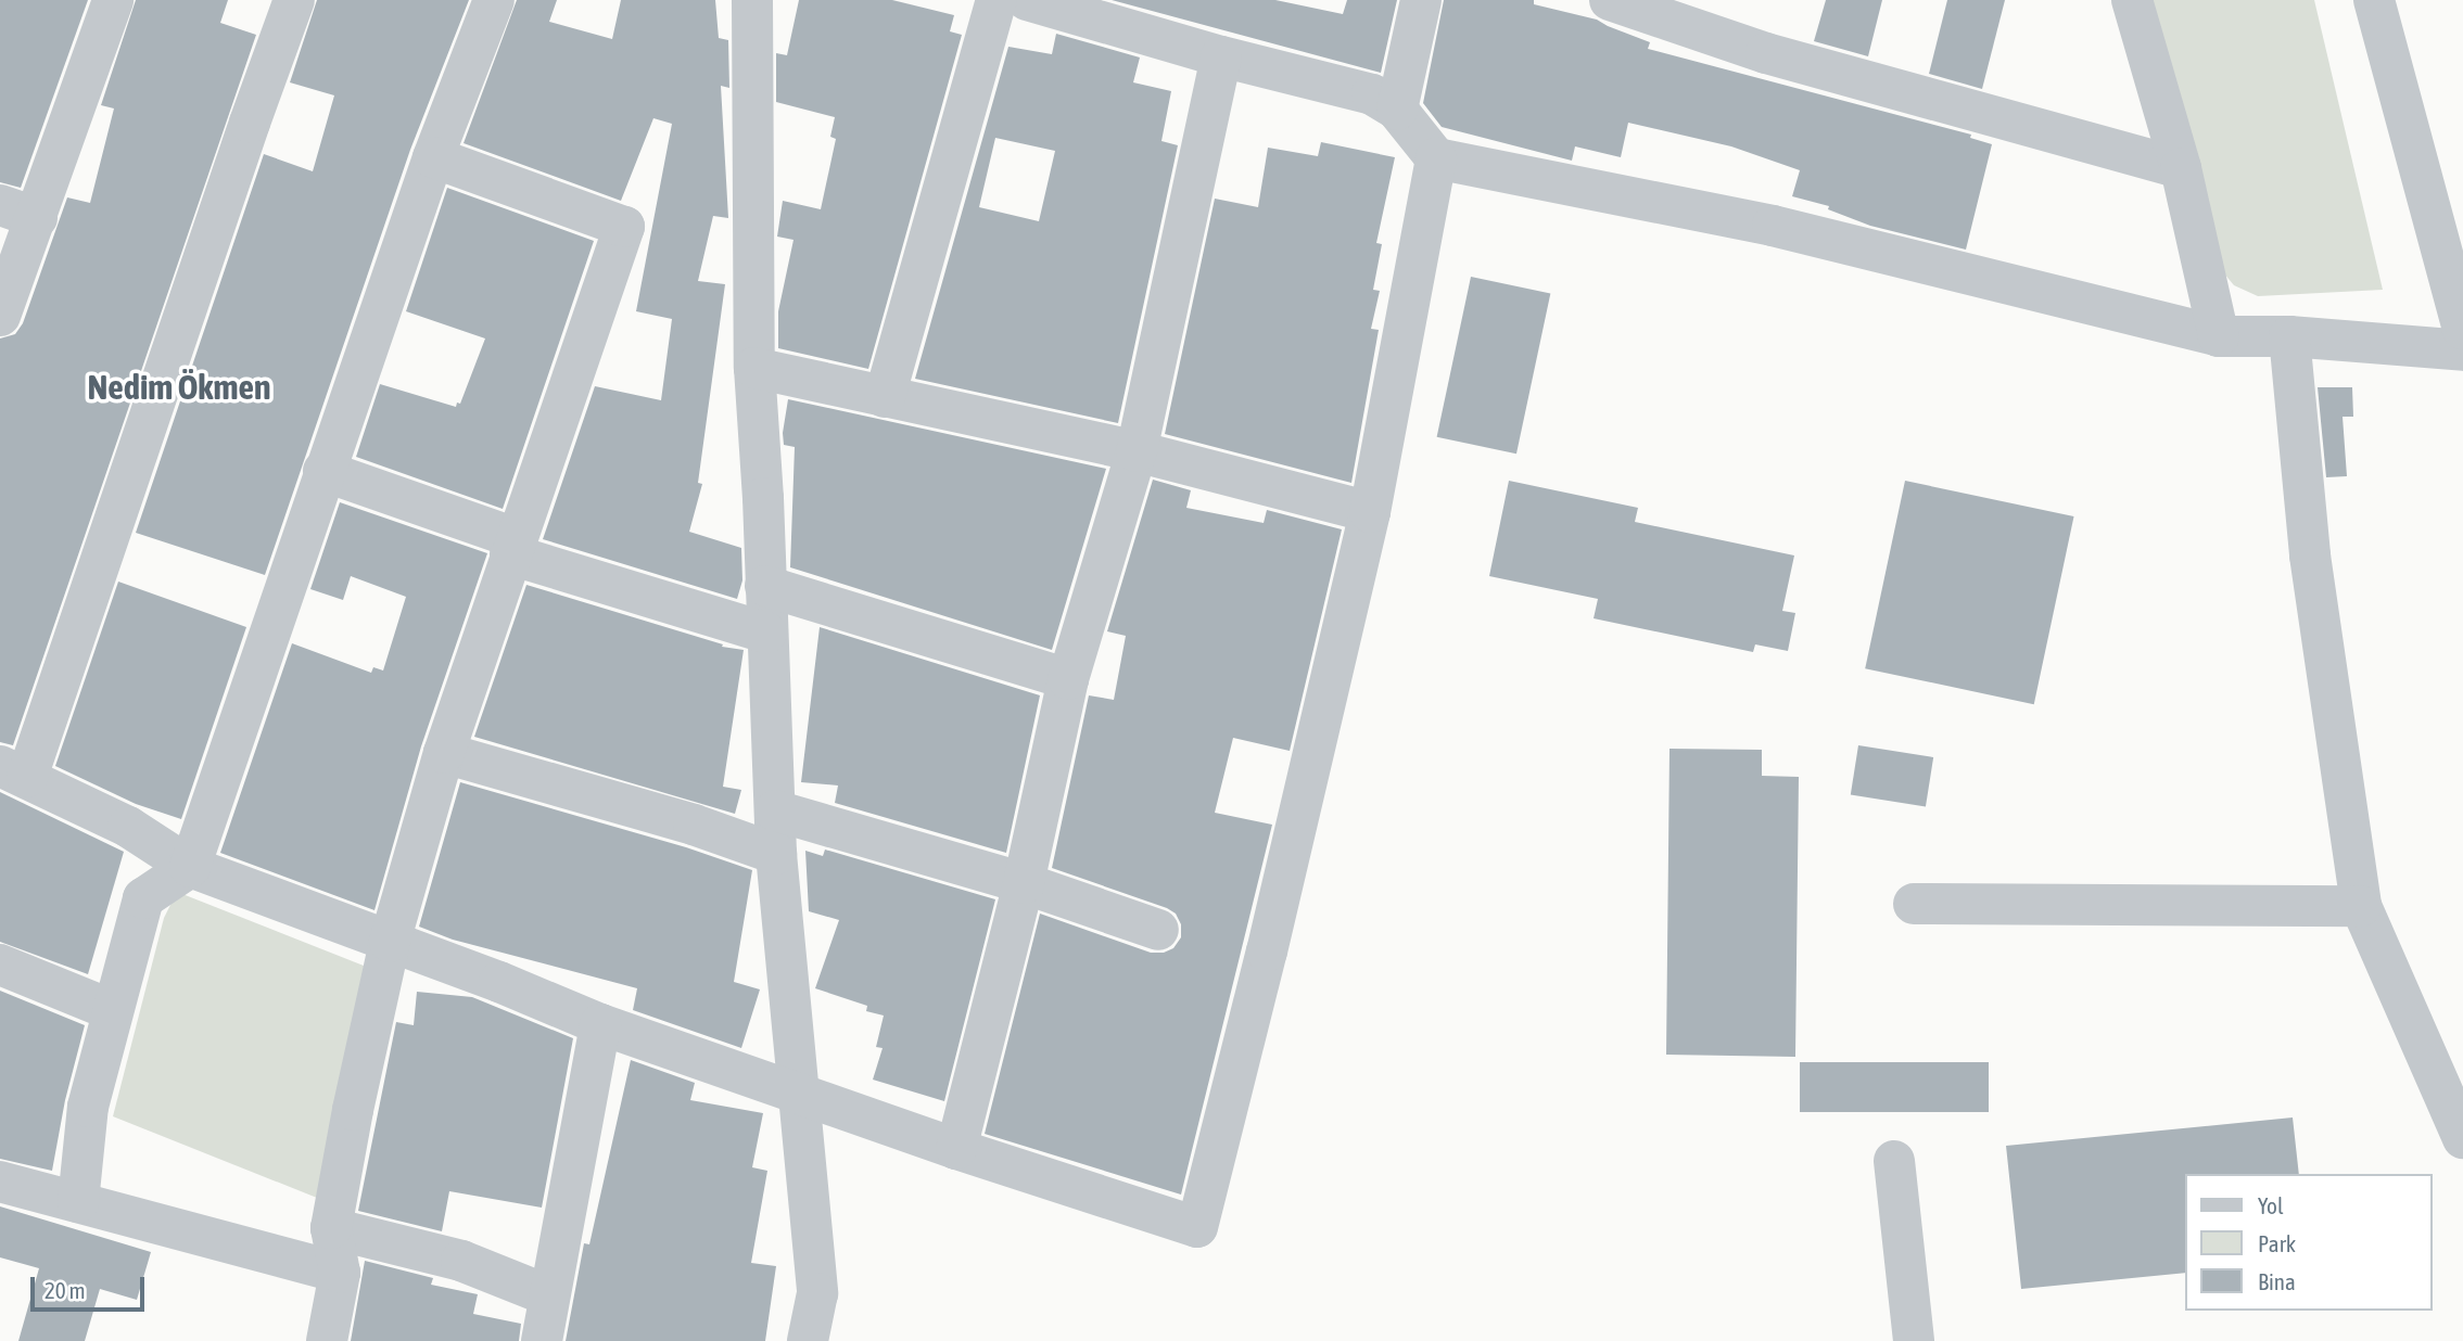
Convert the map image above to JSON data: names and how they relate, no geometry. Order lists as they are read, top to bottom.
{
  "districts": ["Nedim Ökmen"],
  "legend": ["Yol", "Park", "Bina"],
  "scale_bar": "20 m"
}
